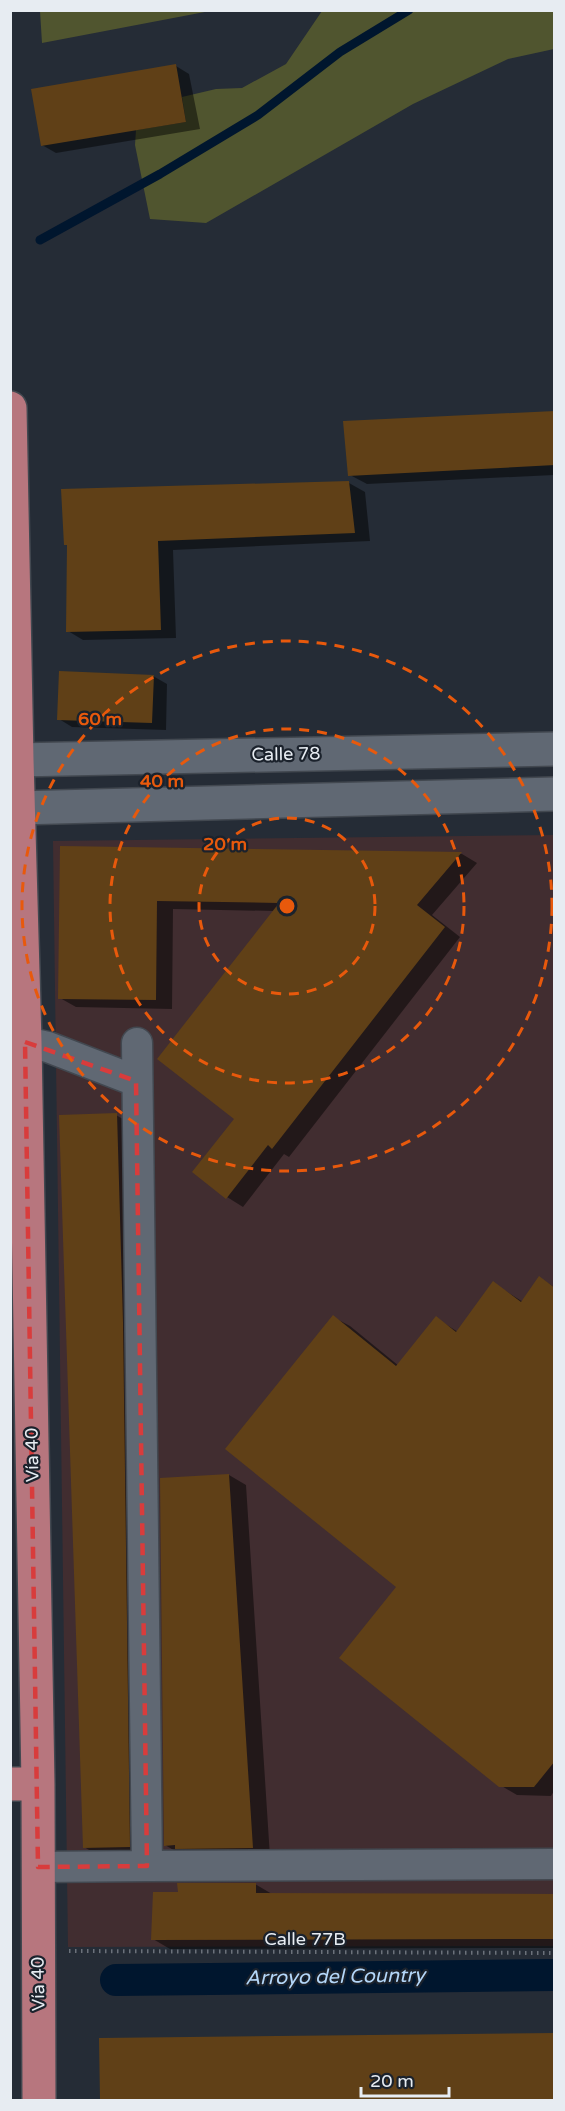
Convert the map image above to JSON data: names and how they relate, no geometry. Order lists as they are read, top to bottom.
{
  "streets": {
    "highway": ["Vía 40"],
    "main road": ["Calle 78"],
    "path": ["Calle 77B"]
  },
  "crossings": [
    ["Calle 78", "Vía 40"]
  ],
  "water": ["Arroyo del Country"],
  "scale_bar": "20 m",
  "rings": ["60 m", "40 m", "20 m"]
}
